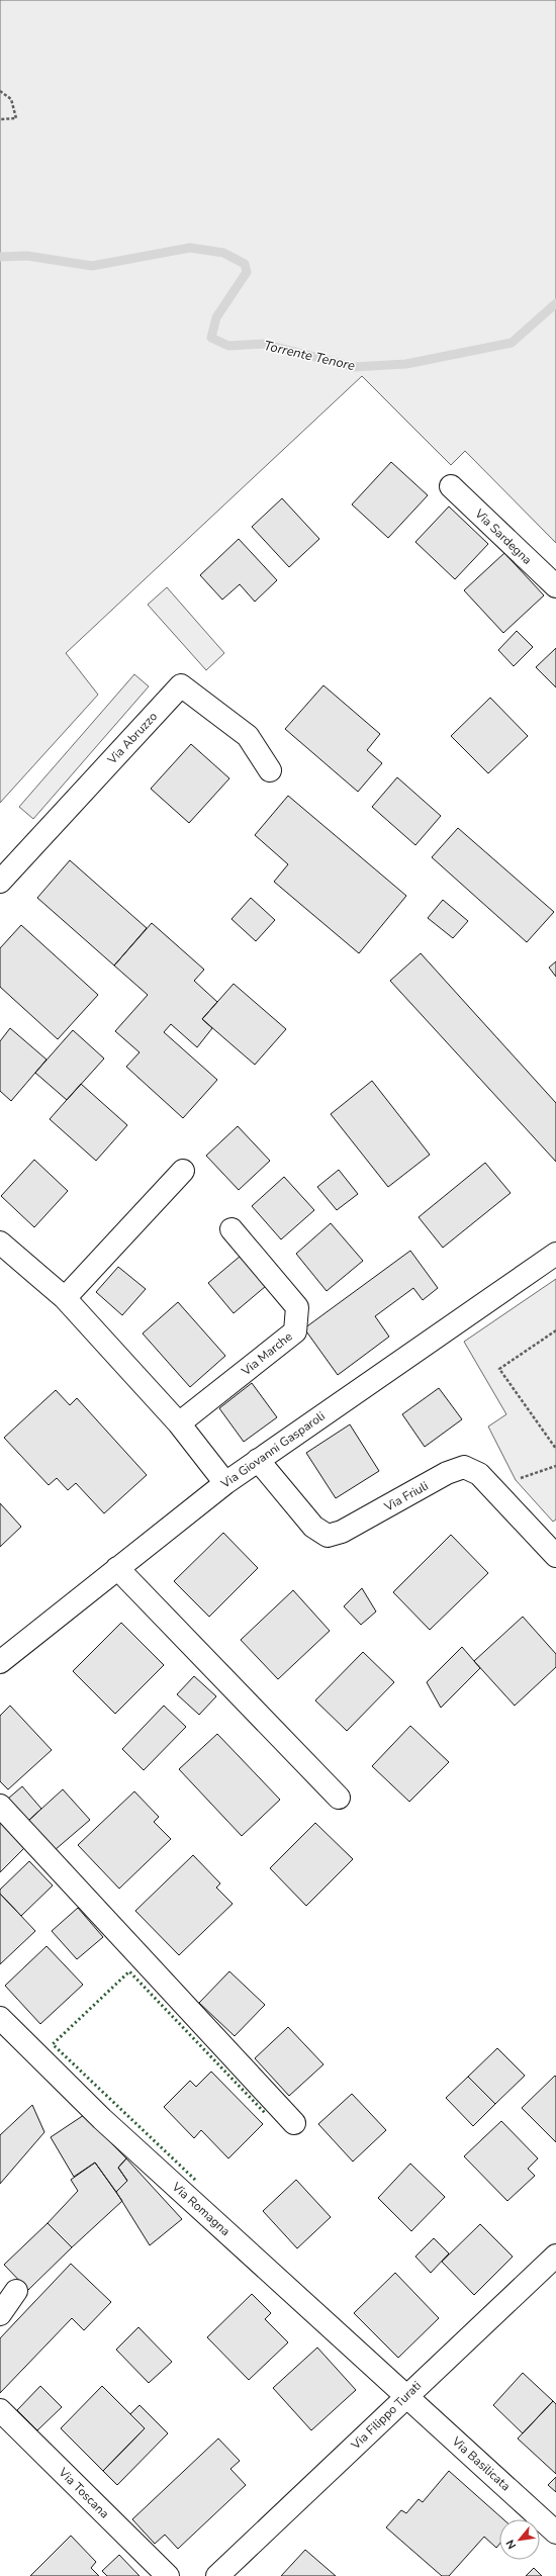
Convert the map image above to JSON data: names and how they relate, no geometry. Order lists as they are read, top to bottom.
{
  "streets": {
    "street": [
      "Via Sardegna",
      "Via Abruzzo",
      "Via Marche",
      "Via Giovanni Gasparoli",
      "Via Friuli",
      "Via Romagna",
      "Via Filippo Turati",
      "Via Basilicata",
      "Via Toscana"
    ]
  },
  "crossings": [
    ["Via Giovanni Gasparoli", "Via Friuli"],
    ["Via Romagna", "Via Filippo Turati"],
    ["Via Romagna", "Via Basilicata"],
    ["Via Filippo Turati", "Via Basilicata"]
  ],
  "water": ["Torrente Tenore"],
  "north": "bottom left"
}
